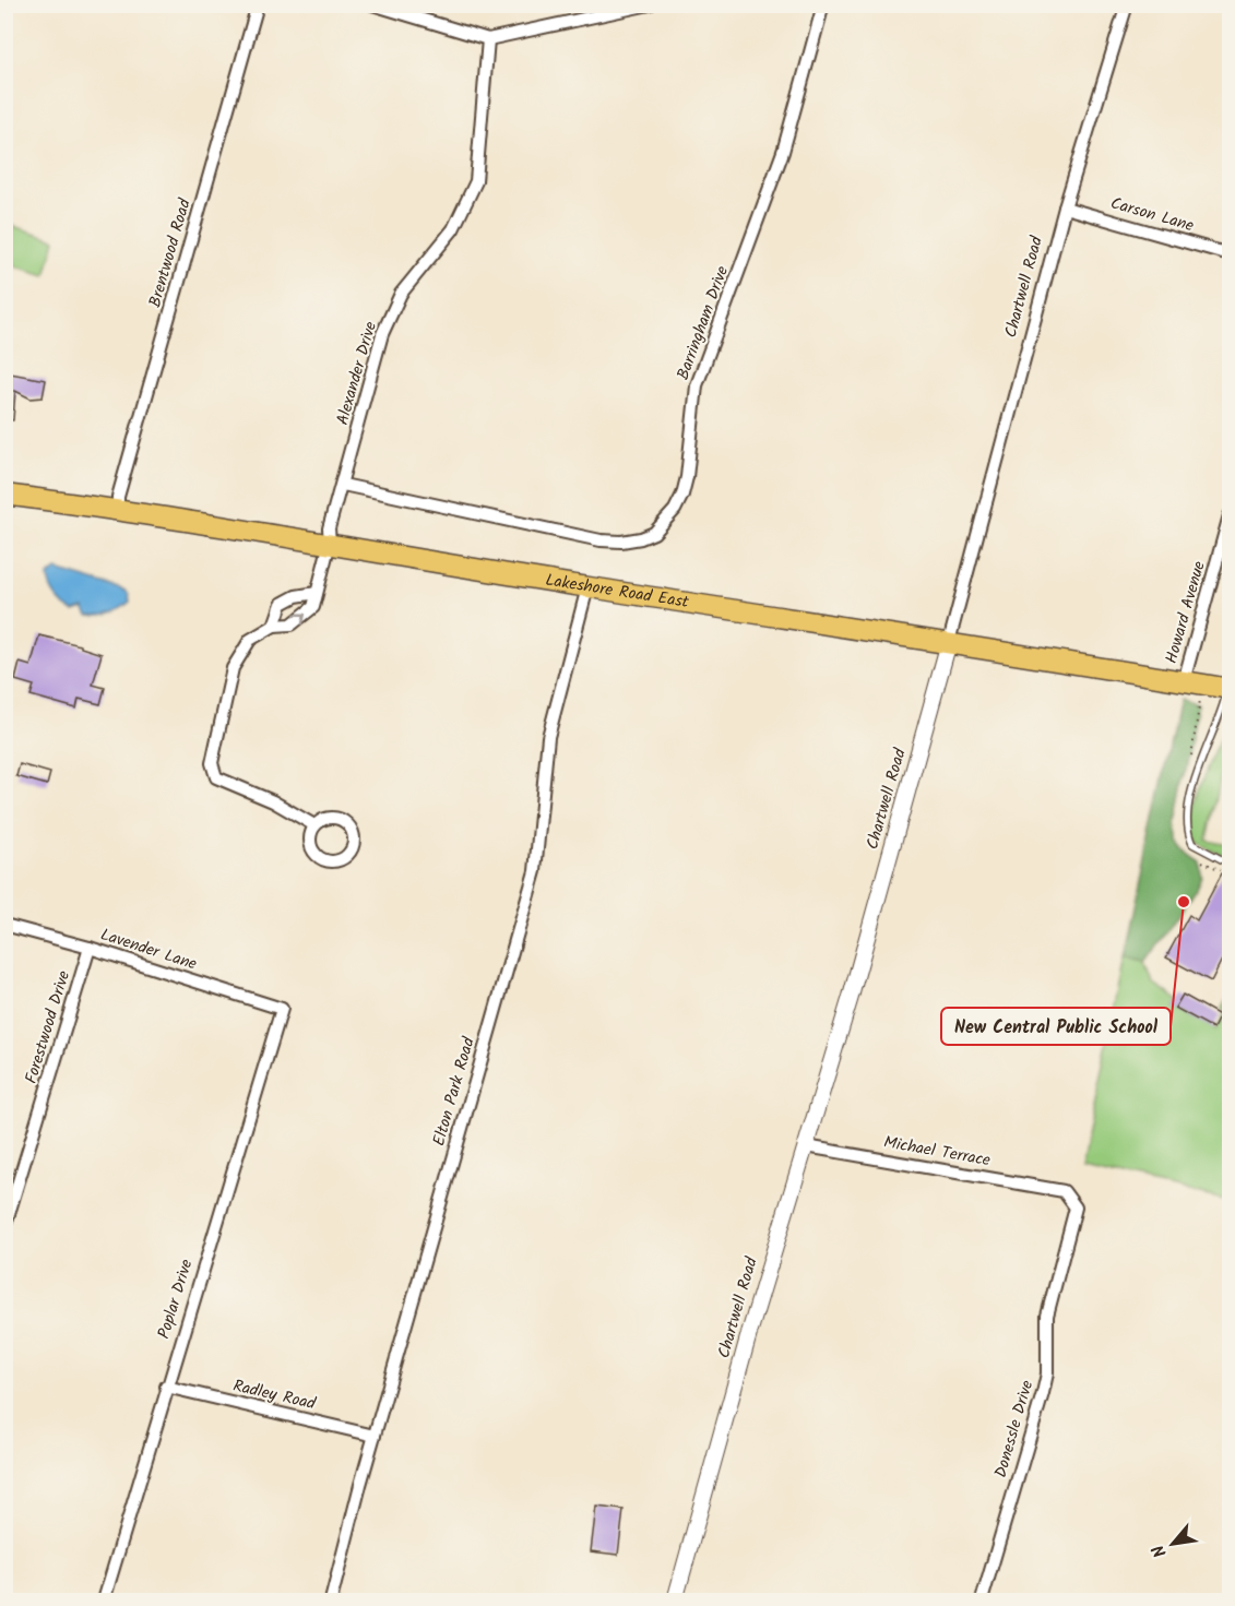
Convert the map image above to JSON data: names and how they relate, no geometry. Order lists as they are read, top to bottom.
{
  "streets": {
    "main road": ["Lakeshore Road East"],
    "street": [
      "Carson Lane",
      "Brentwood Road",
      "Chartwell Road",
      "Barringham Drive",
      "Alexander Drive",
      "Howard Avenue",
      "Lavender Lane",
      "Forestwood Drive",
      "Elton Park Road",
      "Michael Terrace",
      "Poplar Drive",
      "Radley Road",
      "Donessle Drive"
    ]
  },
  "crossings": [
    ["Carson Lane", "Chartwell Road"],
    ["Brentwood Road", "Lakeshore Road East"],
    ["Chartwell Road", "Lakeshore Road East"],
    ["Chartwell Road", "Michael Terrace"],
    ["Barringham Drive", "Alexander Drive"],
    ["Alexander Drive", "Lakeshore Road East"],
    ["Lakeshore Road East", "Howard Avenue"],
    ["Lakeshore Road East", "Elton Park Road"],
    ["Lavender Lane", "Forestwood Drive"],
    ["Lavender Lane", "Poplar Drive"],
    ["Elton Park Road", "Radley Road"],
    ["Michael Terrace", "Donessle Drive"],
    ["Poplar Drive", "Radley Road"]
  ],
  "places": ["New Central Public School"],
  "north": "bottom left"
}
